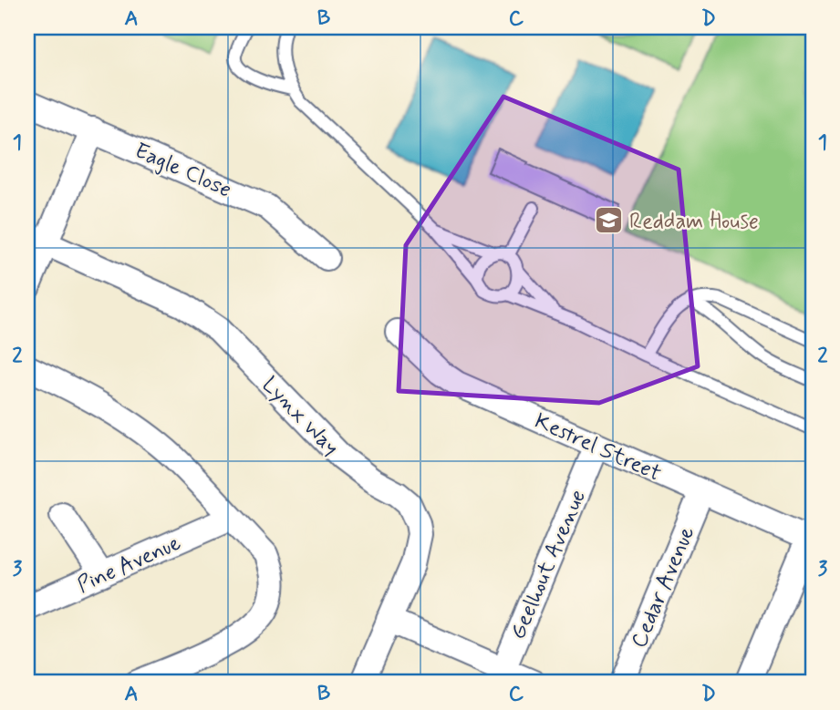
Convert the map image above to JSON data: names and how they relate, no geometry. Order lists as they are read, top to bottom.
{
  "streets": {
    "street": [
      "Eagle Close",
      "Lynx Way",
      "Kestrel Street",
      "Pine Avenue",
      "Geelhout Avenue",
      "Cedar Avenue"
    ]
  },
  "crossings": [
    ["Kestrel Street", "Geelhout Avenue"],
    ["Kestrel Street", "Cedar Avenue"]
  ],
  "places": {
    "school or university": ["Reddam House"]
  },
  "grid": {
    "columns": [
      "A",
      "B",
      "C",
      "D"
    ],
    "rows": ["1", "2", "3"]
  }
}
